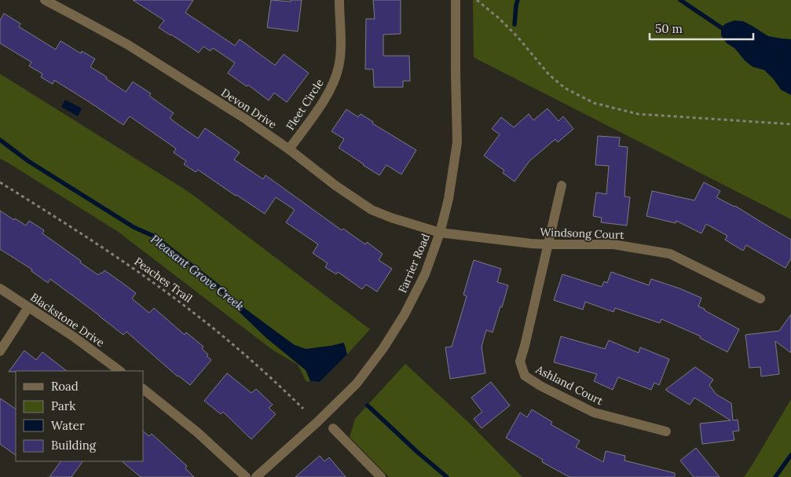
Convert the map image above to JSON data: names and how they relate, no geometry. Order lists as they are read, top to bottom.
{
  "streets": {
    "street": [
      "Fleet Circle",
      "Devon Drive",
      "Windsong Court",
      "Farrier Road",
      "Blackstone Drive",
      "Ashland Court"
    ],
    "path": ["Peaches Trail"]
  },
  "crossings": [
    ["Fleet Circle", "Devon Drive"],
    ["Devon Drive", "Windsong Court"],
    ["Devon Drive", "Farrier Road"],
    ["Windsong Court", "Farrier Road"],
    ["Windsong Court", "Ashland Court"]
  ],
  "water": ["Pleasant Grove Creek"],
  "legend": [
    "Road",
    "Park",
    "Water",
    "Building"
  ],
  "scale_bar": "50 m"
}
